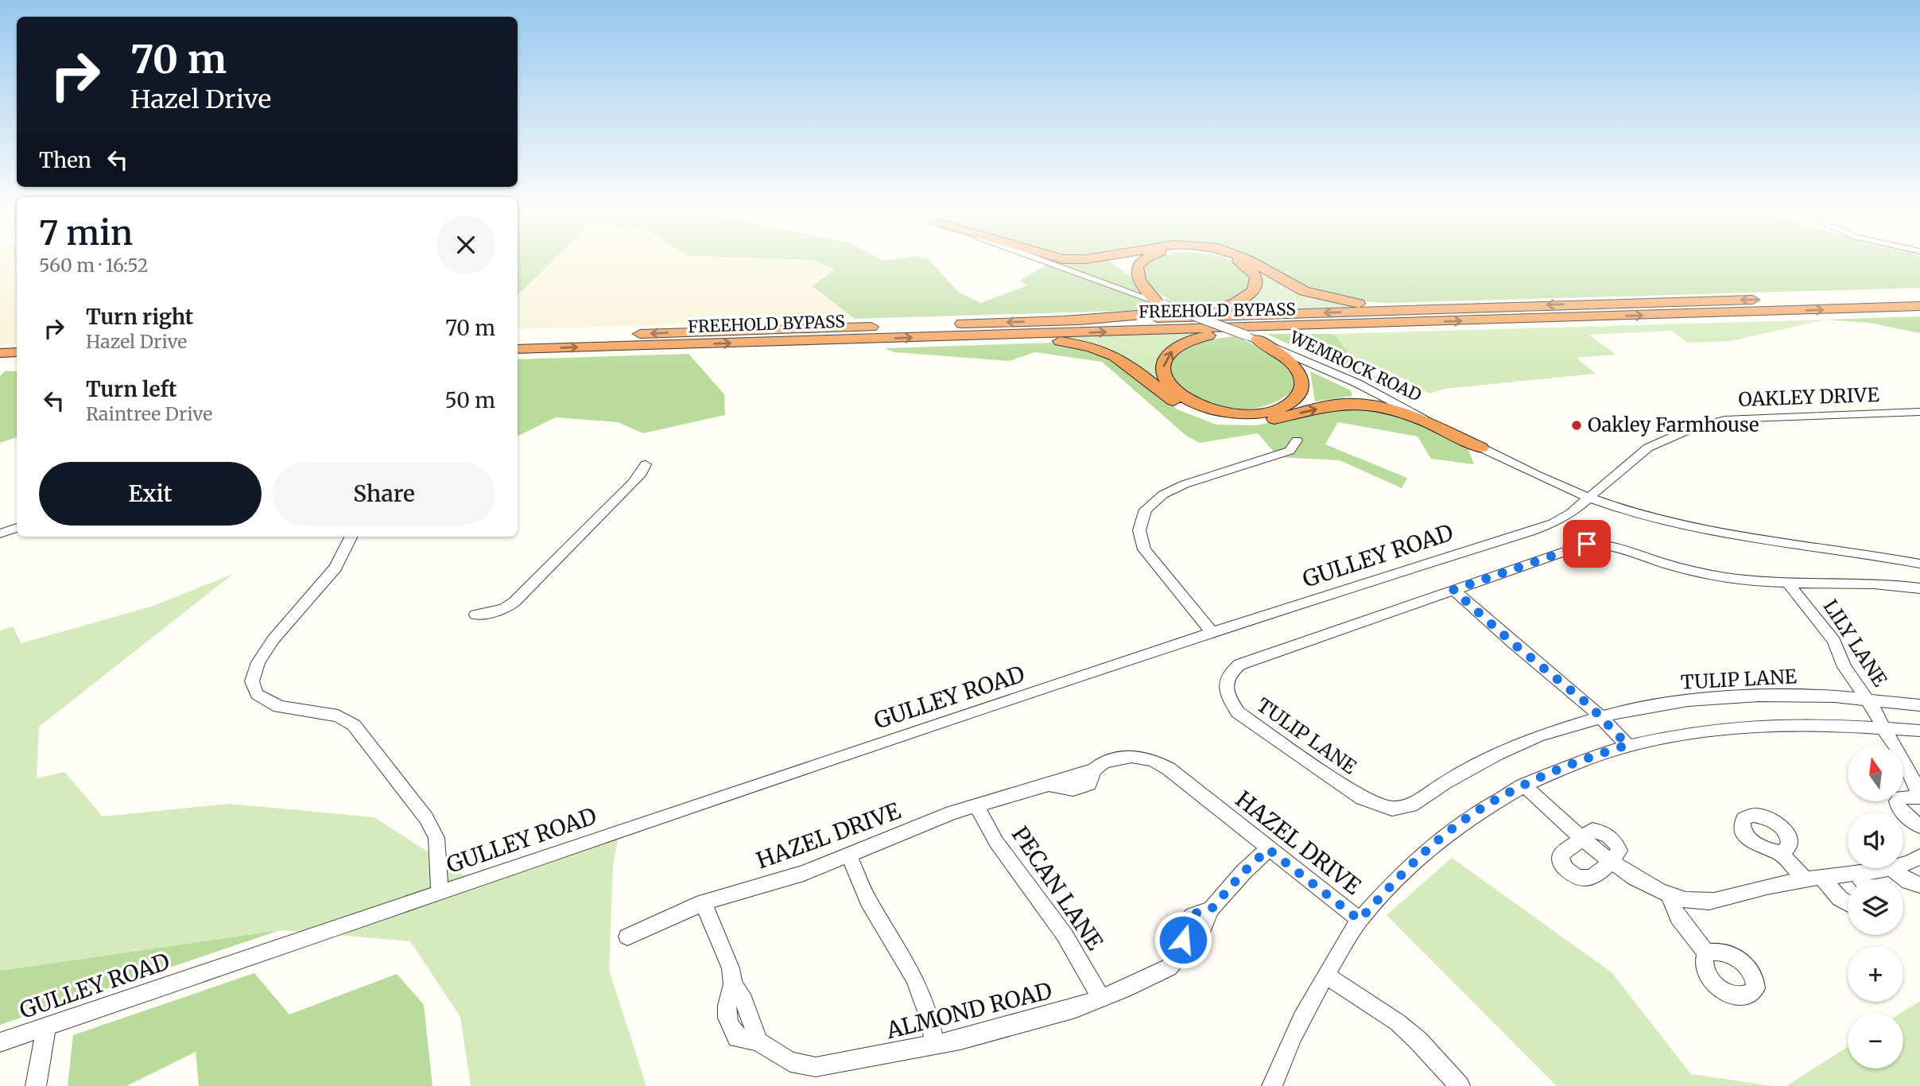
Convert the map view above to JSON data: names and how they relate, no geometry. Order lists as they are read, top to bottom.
{
  "streets": {
    "highway": ["FREEHOLD BYPASS"],
    "street": [
      "WEMROCK ROAD",
      "OAKLEY DRIVE",
      "GULLEY ROAD",
      "LILY LANE",
      "TULIP LANE",
      "HAZEL DRIVE",
      "PECAN LANE",
      "ALMOND ROAD"
    ]
  },
  "crossings": [
    ["WEMROCK ROAD", "OAKLEY DRIVE"],
    ["WEMROCK ROAD", "GULLEY ROAD"],
    ["OAKLEY DRIVE", "GULLEY ROAD"],
    ["LILY LANE", "TULIP LANE"],
    ["HAZEL DRIVE", "PECAN LANE"],
    ["HAZEL DRIVE", "ALMOND ROAD"],
    ["PECAN LANE", "ALMOND ROAD"]
  ],
  "places": ["Oakley Farmhouse"],
  "north": "top",
  "page": {
    "turn": ["70 m", "Hazel Drive"],
    "then": "Then",
    "heading": ["7 min", "560 m · 16:52"],
    "list": [
      {
        "name": "Turn right",
        "note": "Hazel Drive",
        "value": "70 m"
      },
      {
        "name": "Turn left",
        "note": "Raintree Drive",
        "value": "50 m"
      }
    ],
    "buttons": ["Exit", "Share"],
    "map_buttons": ["+", "−"]
  }
}
